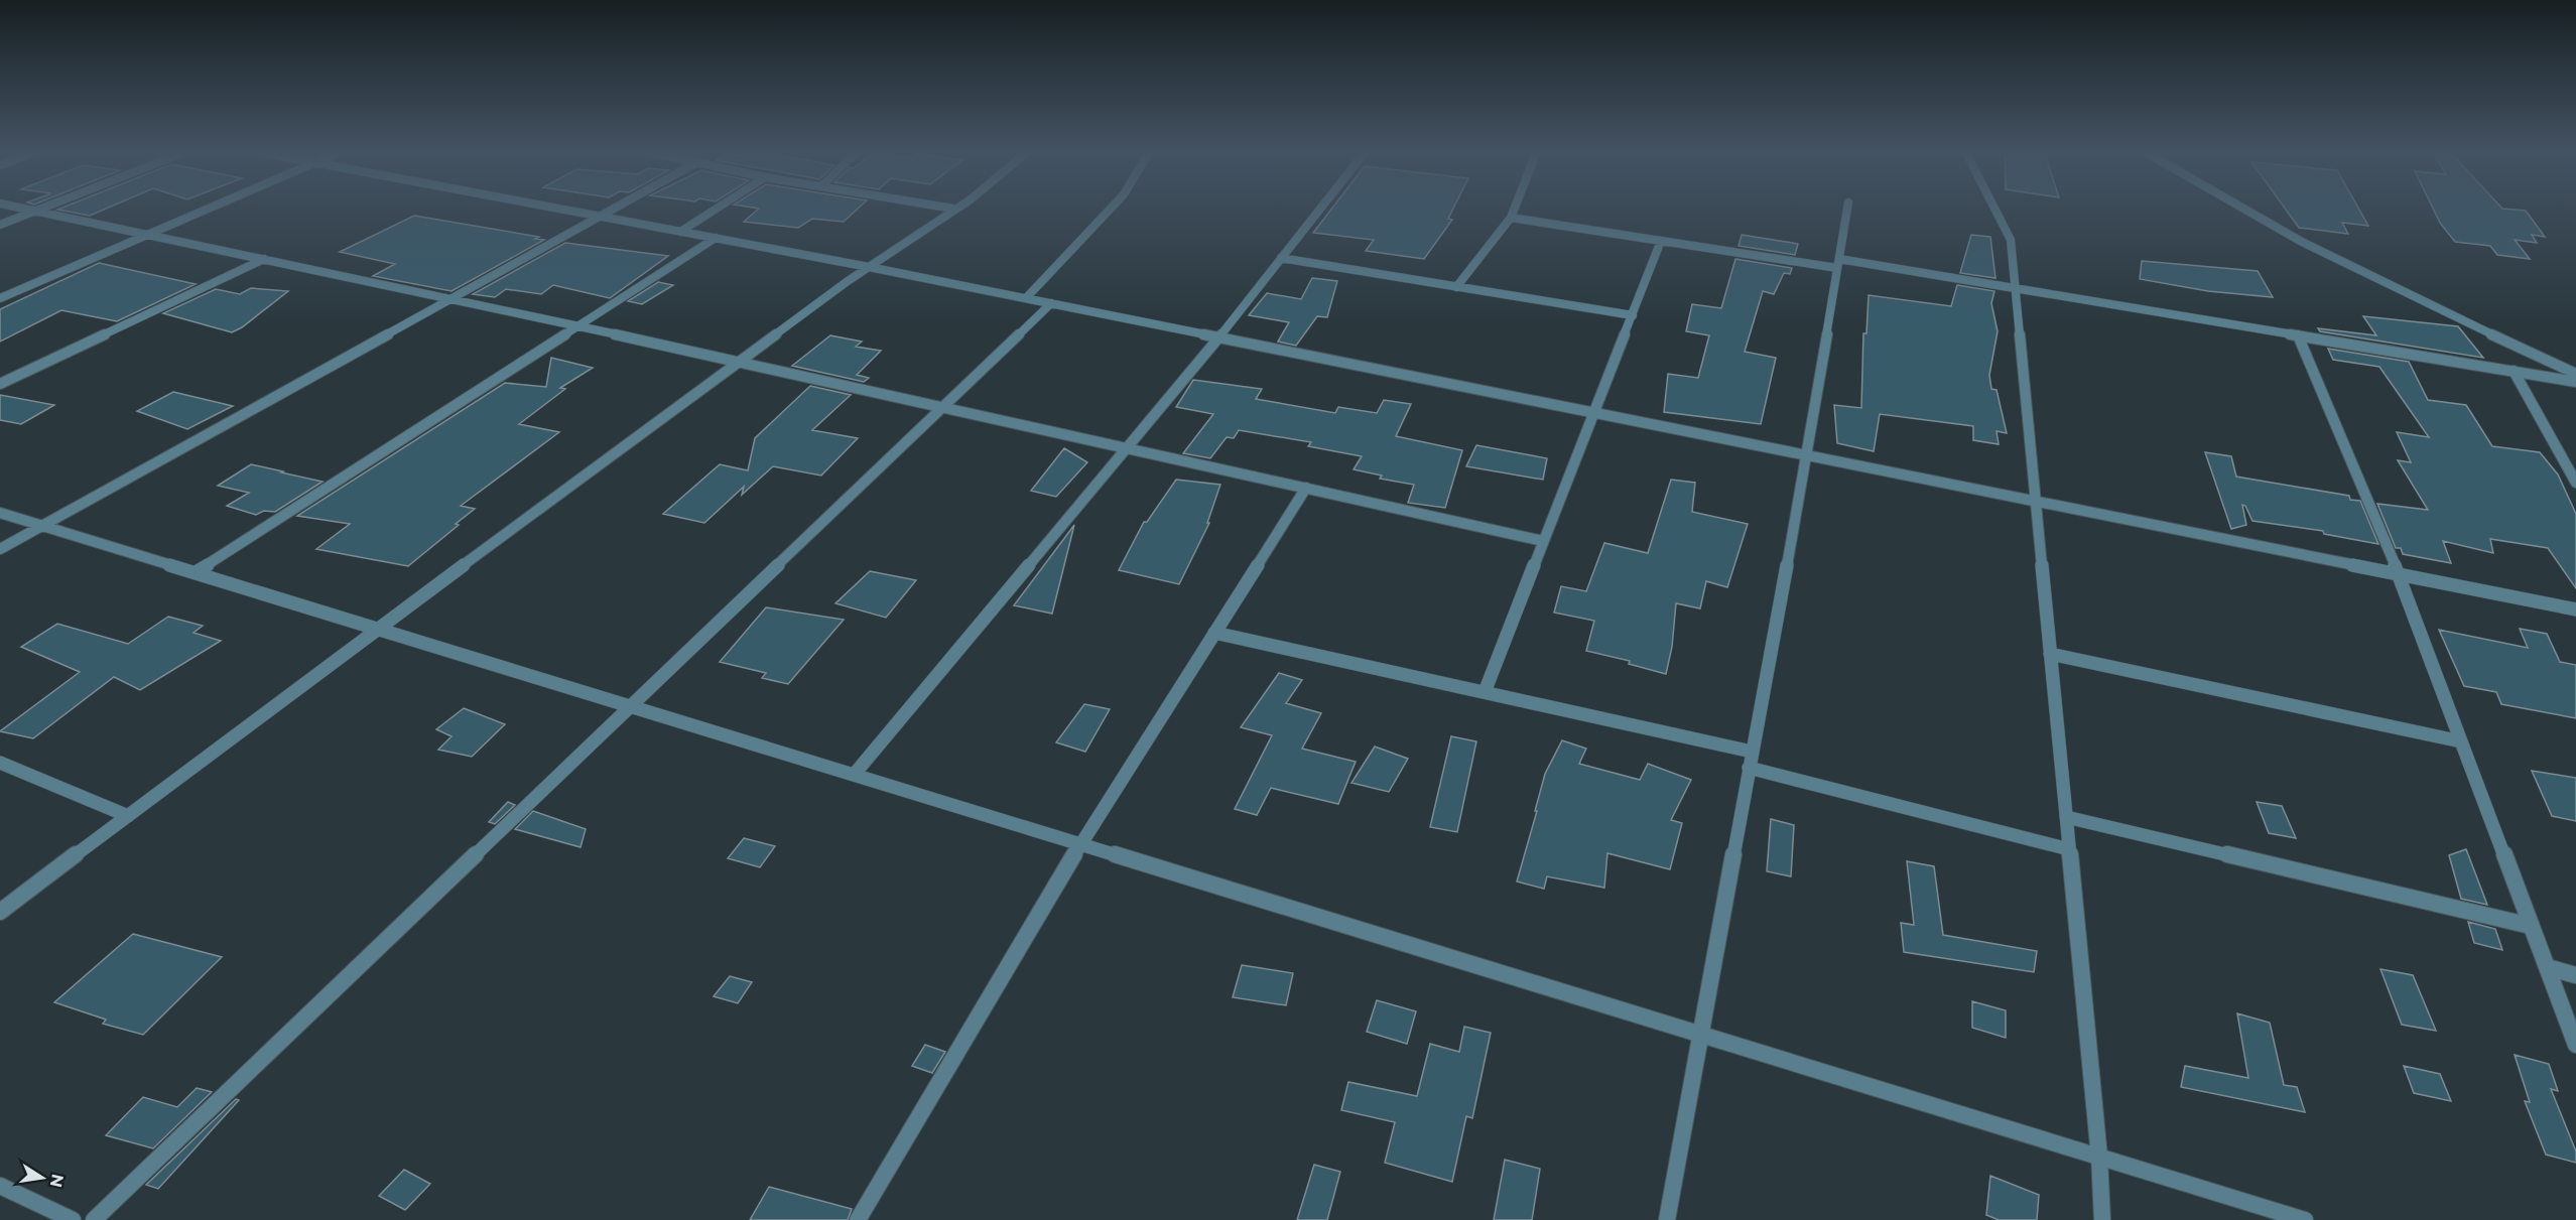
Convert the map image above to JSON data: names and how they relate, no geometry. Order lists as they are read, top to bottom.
{
  "north": "right"
}
